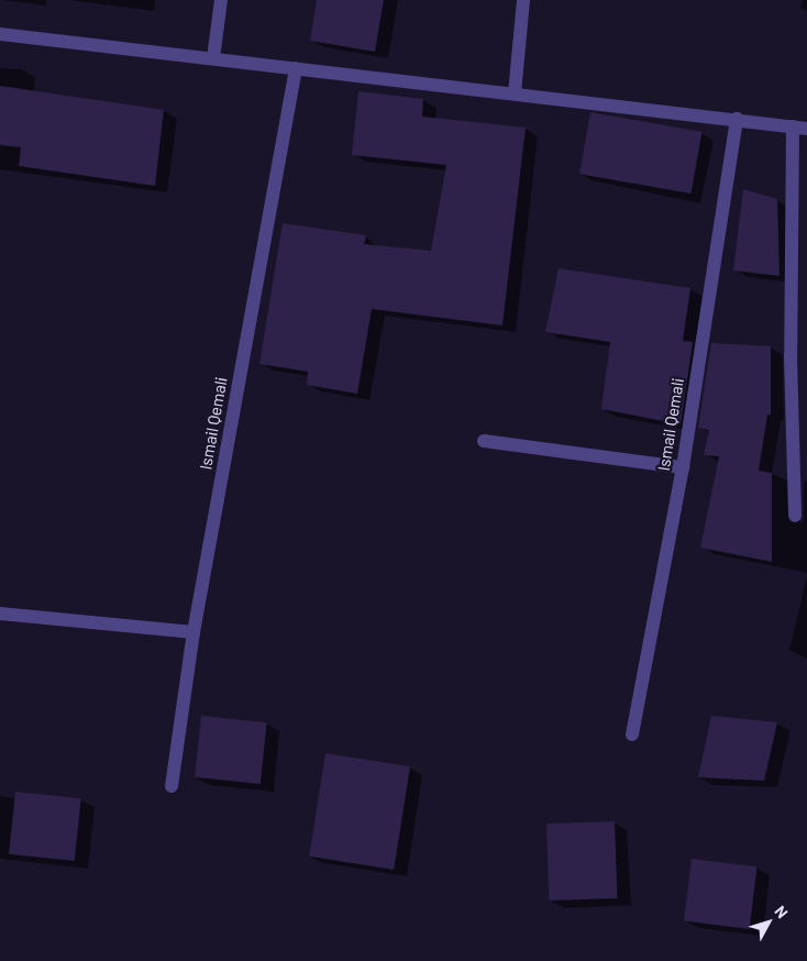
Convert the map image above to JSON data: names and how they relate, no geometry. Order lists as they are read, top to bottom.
{
  "streets": {
    "street": ["Ismail Qemali"]
  },
  "north": "top right"
}
